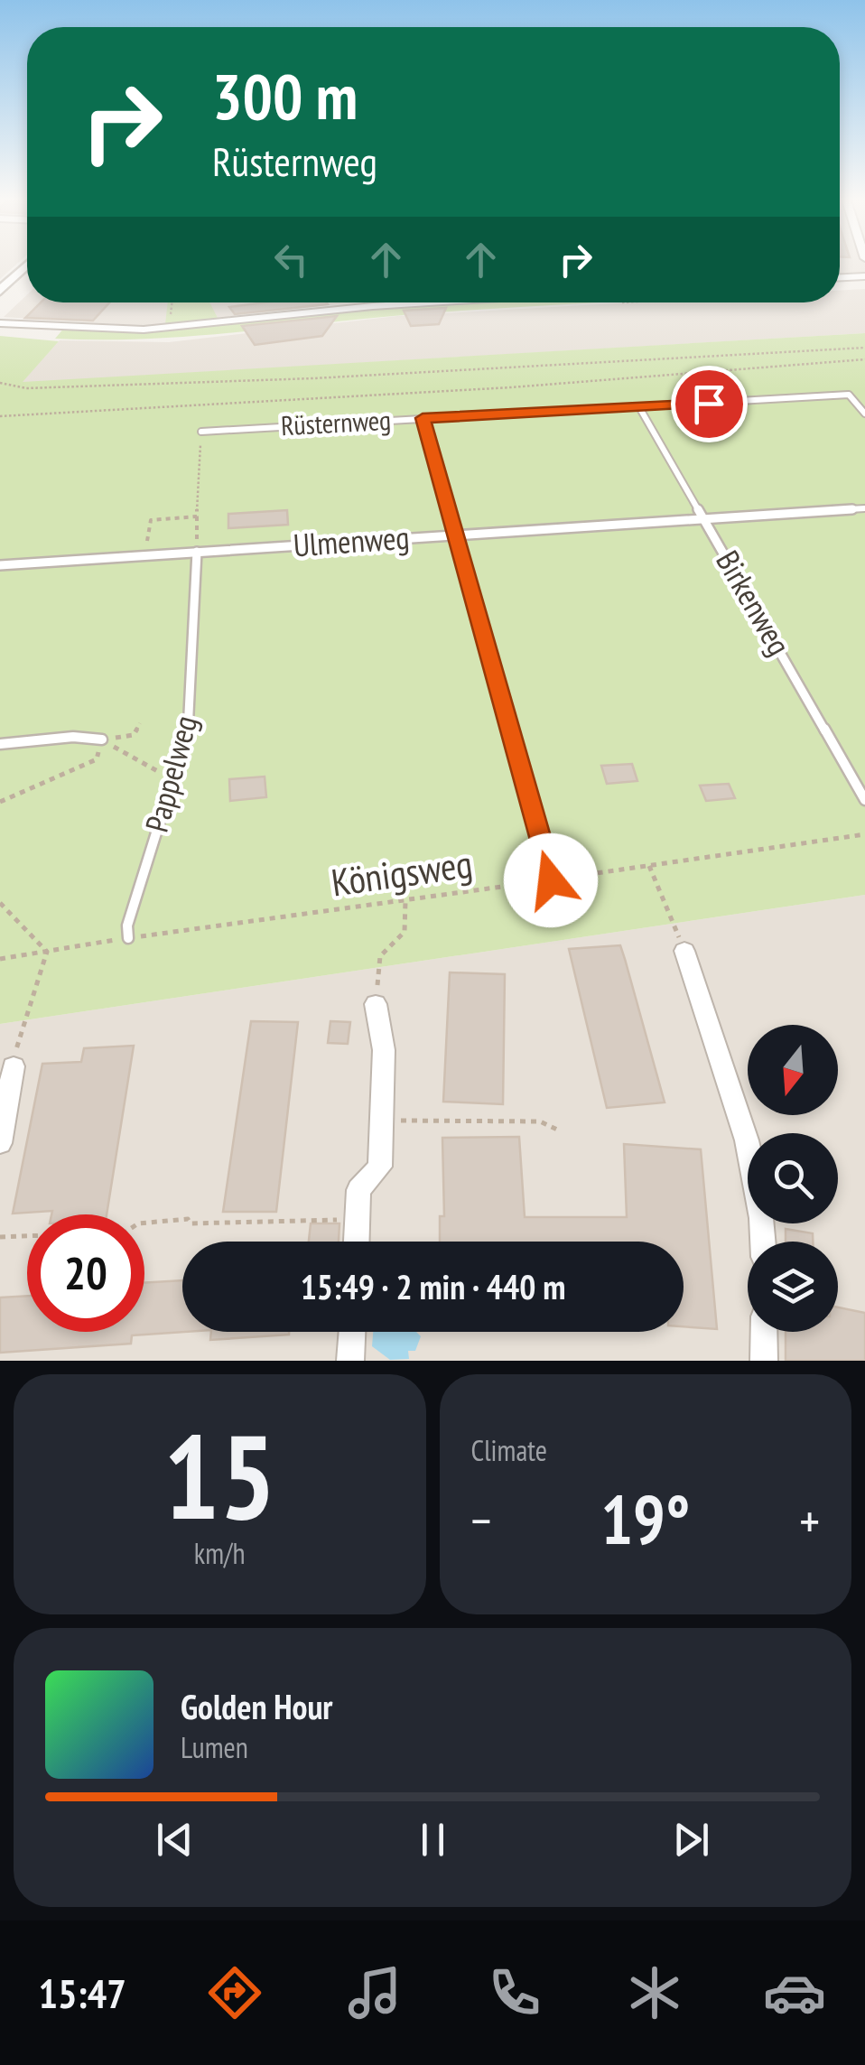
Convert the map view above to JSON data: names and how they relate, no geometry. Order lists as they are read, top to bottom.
{
  "streets": {
    "lane": [
      "Rüsternweg",
      "Ulmenweg",
      "Birkenweg",
      "Pappelweg"
    ],
    "path": ["Königsweg"]
  },
  "crossings": [
    ["Rüsternweg", "Birkenweg"],
    ["Ulmenweg", "Birkenweg"],
    ["Ulmenweg", "Pappelweg"],
    ["Pappelweg", "Königsweg"]
  ],
  "north": "bottom",
  "page": {
    "turn": ["300 m", "Rüsternweg"],
    "limit": "20",
    "trip": "15:49 · 2 min · 440 m",
    "tile": [
      ["15", "km/h"],
      "Climate"
    ],
    "heat": ["−", "19°", "+"],
    "song": ["Golden Hour", "Lumen"],
    "tabs": "15:47"
  }
}
